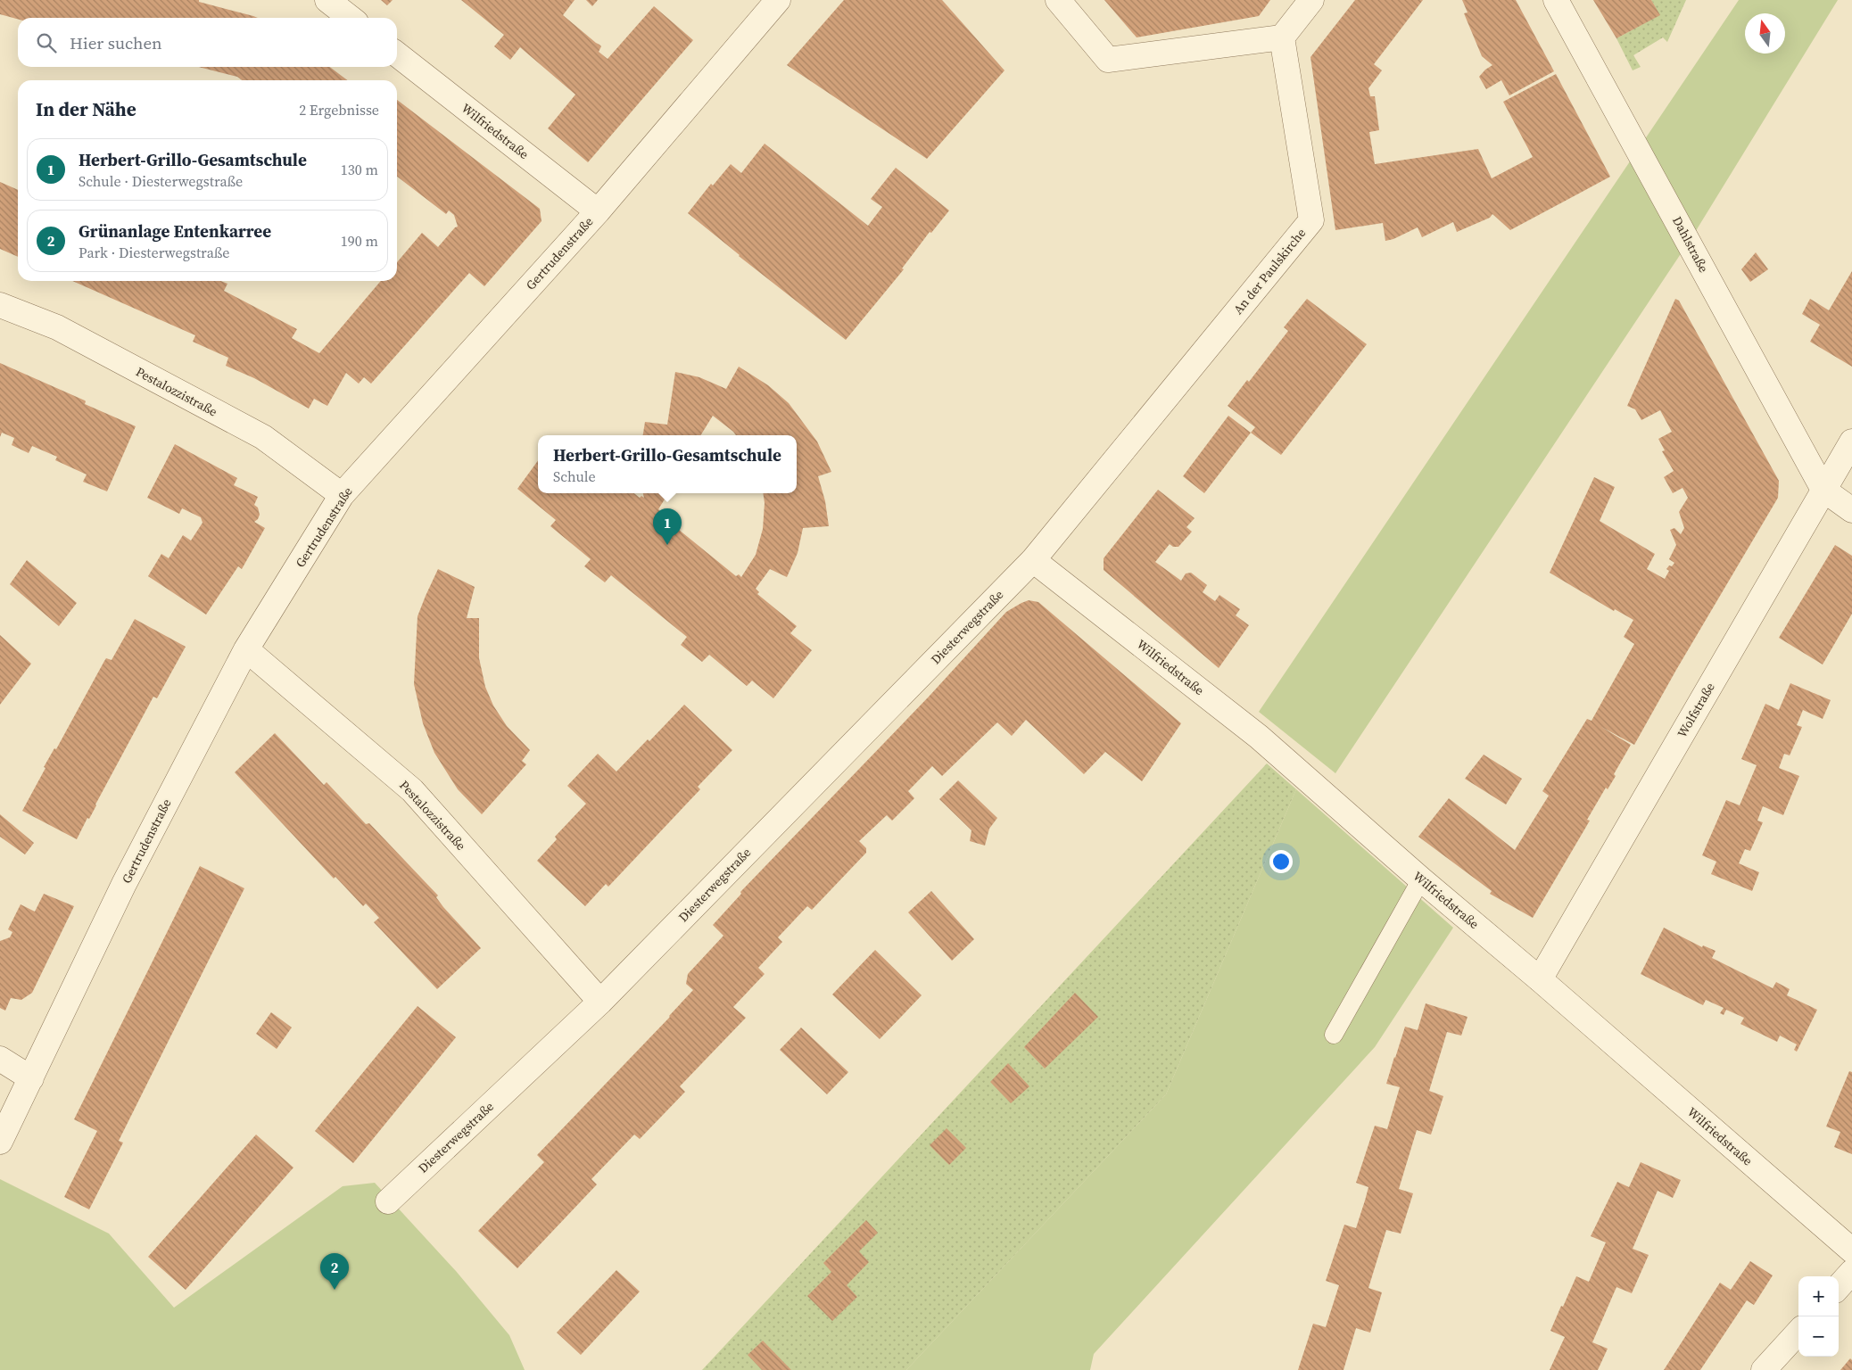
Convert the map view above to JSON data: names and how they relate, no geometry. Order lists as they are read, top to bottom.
{
  "streets": {
    "street": [
      "Wilfriedstraße",
      "Dahlstraße",
      "Gertrudenstraße",
      "An der Paulskirche",
      "Pestalozzistraße",
      "Diesterwegstraße",
      "Wolfstraße"
    ]
  },
  "crossings": [
    ["Wilfriedstraße", "Gertrudenstraße"],
    ["Wilfriedstraße", "An der Paulskirche"],
    ["Wilfriedstraße", "Diesterwegstraße"],
    ["Wilfriedstraße", "Wolfstraße"],
    ["Dahlstraße", "Wolfstraße"],
    ["Gertrudenstraße", "Pestalozzistraße"],
    ["An der Paulskirche", "Diesterwegstraße"],
    ["Pestalozzistraße", "Diesterwegstraße"]
  ],
  "north": "top",
  "page": {
    "search": "Hier suchen",
    "heading": ["In der Nähe", "2 Ergebnisse"],
    "list": [
      {
        "mark": "1",
        "name": "Herbert-Grillo-Gesamtschule",
        "note": "Schule · Diesterwegstraße",
        "value": "130 m"
      },
      {
        "mark": "2",
        "name": "Grünanlage Entenkarree",
        "note": "Park · Diesterwegstraße",
        "value": "190 m"
      }
    ],
    "popup": ["Herbert-Grillo-Gesamtschule", "Schule"],
    "pins": ["1", "2"],
    "map_buttons": ["+", "−"]
  }
}
